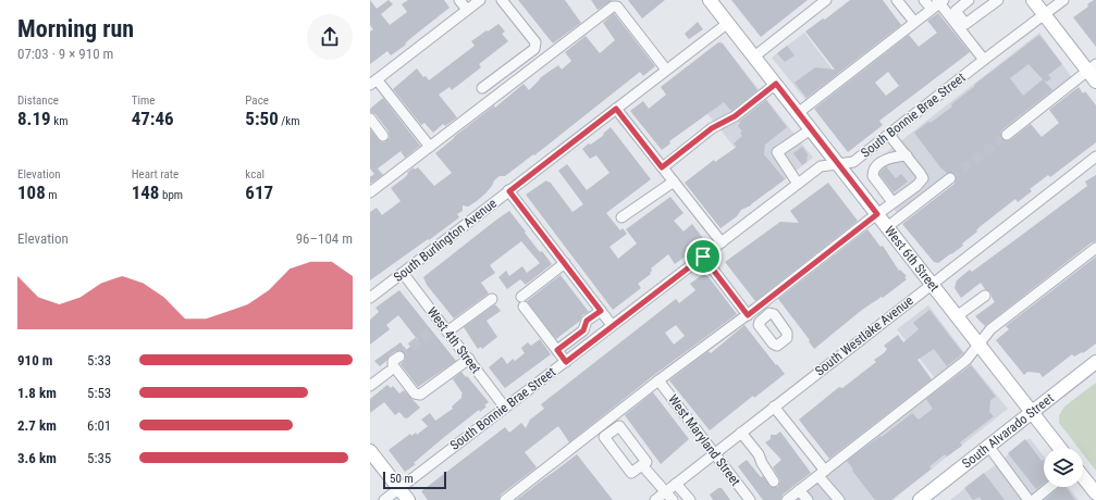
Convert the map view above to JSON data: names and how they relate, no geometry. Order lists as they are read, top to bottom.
{
  "streets": {
    "main road": ["West 6th Street", "South Alvarado Street"],
    "street": [
      "South Bonnie Brae Street",
      "South Burlington Avenue",
      "South Westlake Avenue",
      "West 4th Street",
      "West Maryland Street"
    ]
  },
  "crossings": [
    ["South Bonnie Brae Street", "West 6th Street"],
    ["South Bonnie Brae Street", "West 4th Street"],
    ["South Burlington Avenue", "West 6th Street"],
    ["South Burlington Avenue", "West 4th Street"],
    ["West 6th Street", "South Westlake Avenue"],
    ["West 6th Street", "South Alvarado Street"],
    ["South Westlake Avenue", "West Maryland Street"]
  ],
  "scale_bar": "50 m",
  "page": {
    "heading": ["Morning run", "07:03 · 9 × 910 m"],
    "stats": [
      ["Distance", "8.19 km"],
      ["Time", "47:46"],
      ["Pace", "5:50 /km"],
      ["Elevation", "108 m"],
      ["Heart rate", "148 bpm"],
      ["kcal", "617"]
    ],
    "chart": ["Elevation", "96–104 m"],
    "list": [
      {
        "name": "910 m",
        "note": "5:33"
      },
      {
        "name": "1.8 km",
        "note": "5:53"
      },
      {
        "name": "2.7 km",
        "note": "6:01"
      },
      {
        "name": "3.6 km",
        "note": "5:35"
      }
    ],
    "scale": "50 m"
  }
}
